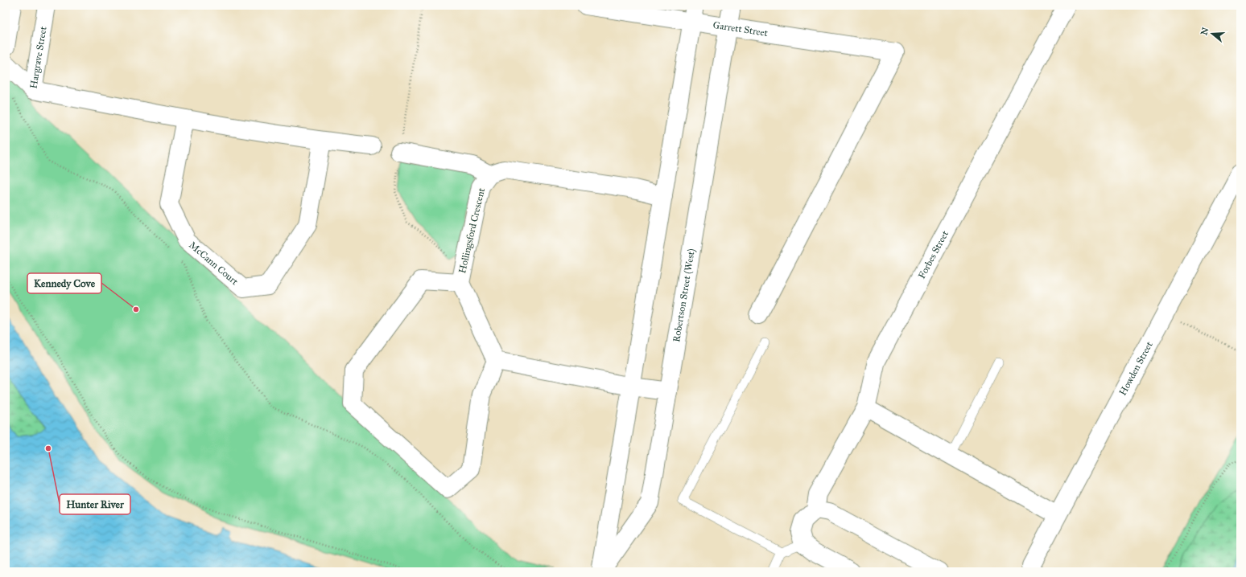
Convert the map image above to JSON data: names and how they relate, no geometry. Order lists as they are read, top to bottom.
{
  "streets": {
    "street": [
      "Garrett Street",
      "Hargrave Street",
      "Hollingsford Crescent",
      "Forbes Street",
      "McCann Court",
      "Robertson Street (West)",
      "Howden Street"
    ]
  },
  "crossings": [
    ["Garrett Street", "Robertson Street (West)"]
  ],
  "places": ["Kennedy Cove", "Hunter River"],
  "north": "left"
}
